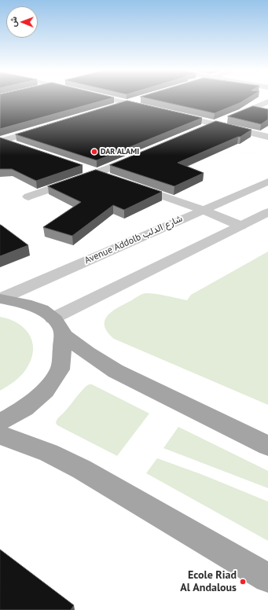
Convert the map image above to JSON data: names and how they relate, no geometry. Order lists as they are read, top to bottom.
{
  "streets": {
    "street": ["Avenue Addolb شارع الدلب"]
  },
  "places": ["DAR ALAMI", "Ecole Riad Al Andalous"],
  "north": "left"
}
